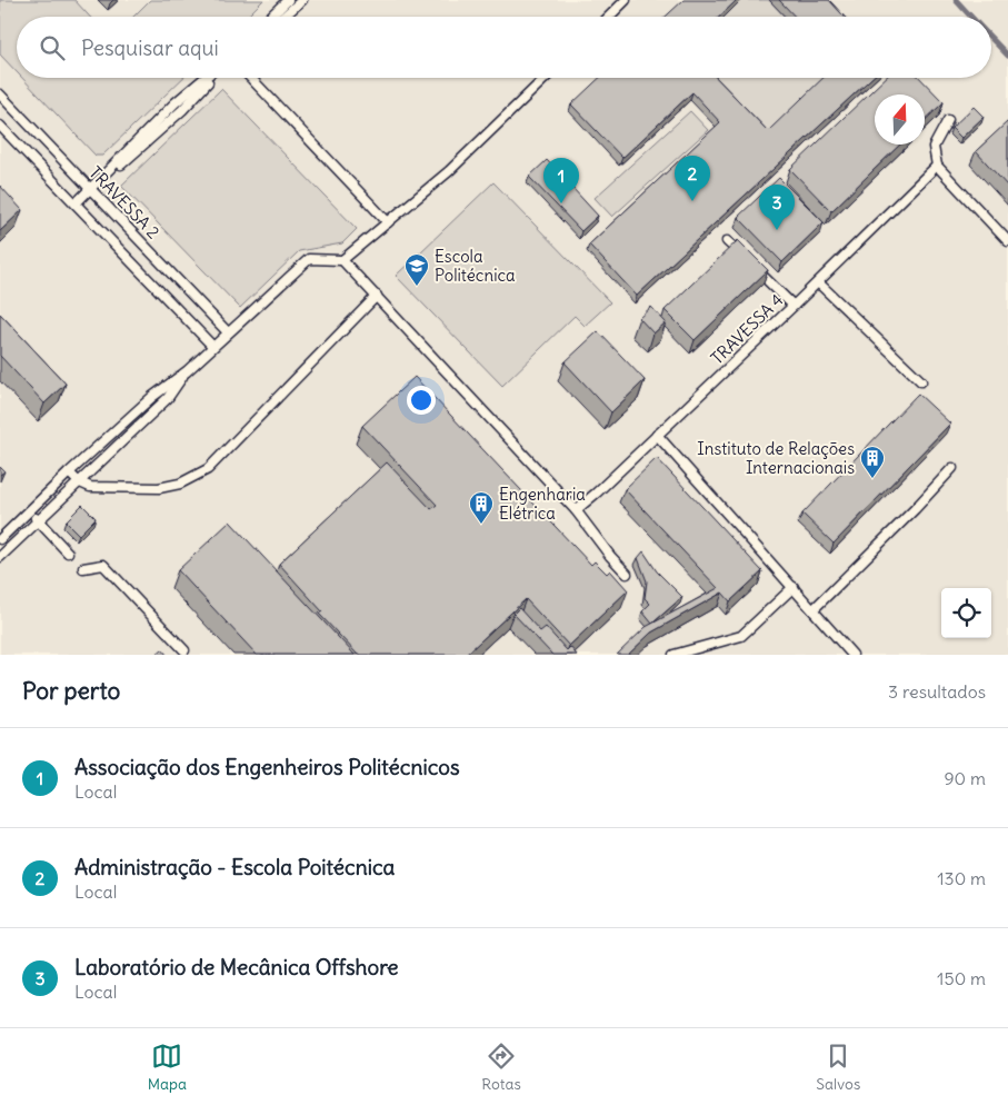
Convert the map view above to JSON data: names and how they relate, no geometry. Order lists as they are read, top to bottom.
{
  "streets": {
    "lane": ["TRAVESSA 2", "TRAVESSA 4"]
  },
  "places": {
    "school or university": ["Escola Politécnica"],
    "building": ["Instituto de Relações Internacionais", "Engenharia Elétrica"]
  },
  "north": "top",
  "page": {
    "search": "Pesquisar aqui",
    "pins": ["2", "1", "3"],
    "heading": ["Por perto", "3 resultados"],
    "list": [
      {
        "mark": "1",
        "name": "Associação dos Engenheiros Politécnicos",
        "note": "Local",
        "value": "90 m"
      },
      {
        "mark": "2",
        "name": "Administração - Escola Poitécnica",
        "note": "Local",
        "value": "130 m"
      },
      {
        "mark": "3",
        "name": "Laboratório de Mecânica Offshore",
        "note": "Local",
        "value": "150 m"
      }
    ],
    "nav": ["Mapa", "Rotas", "Salvos"]
  }
}
